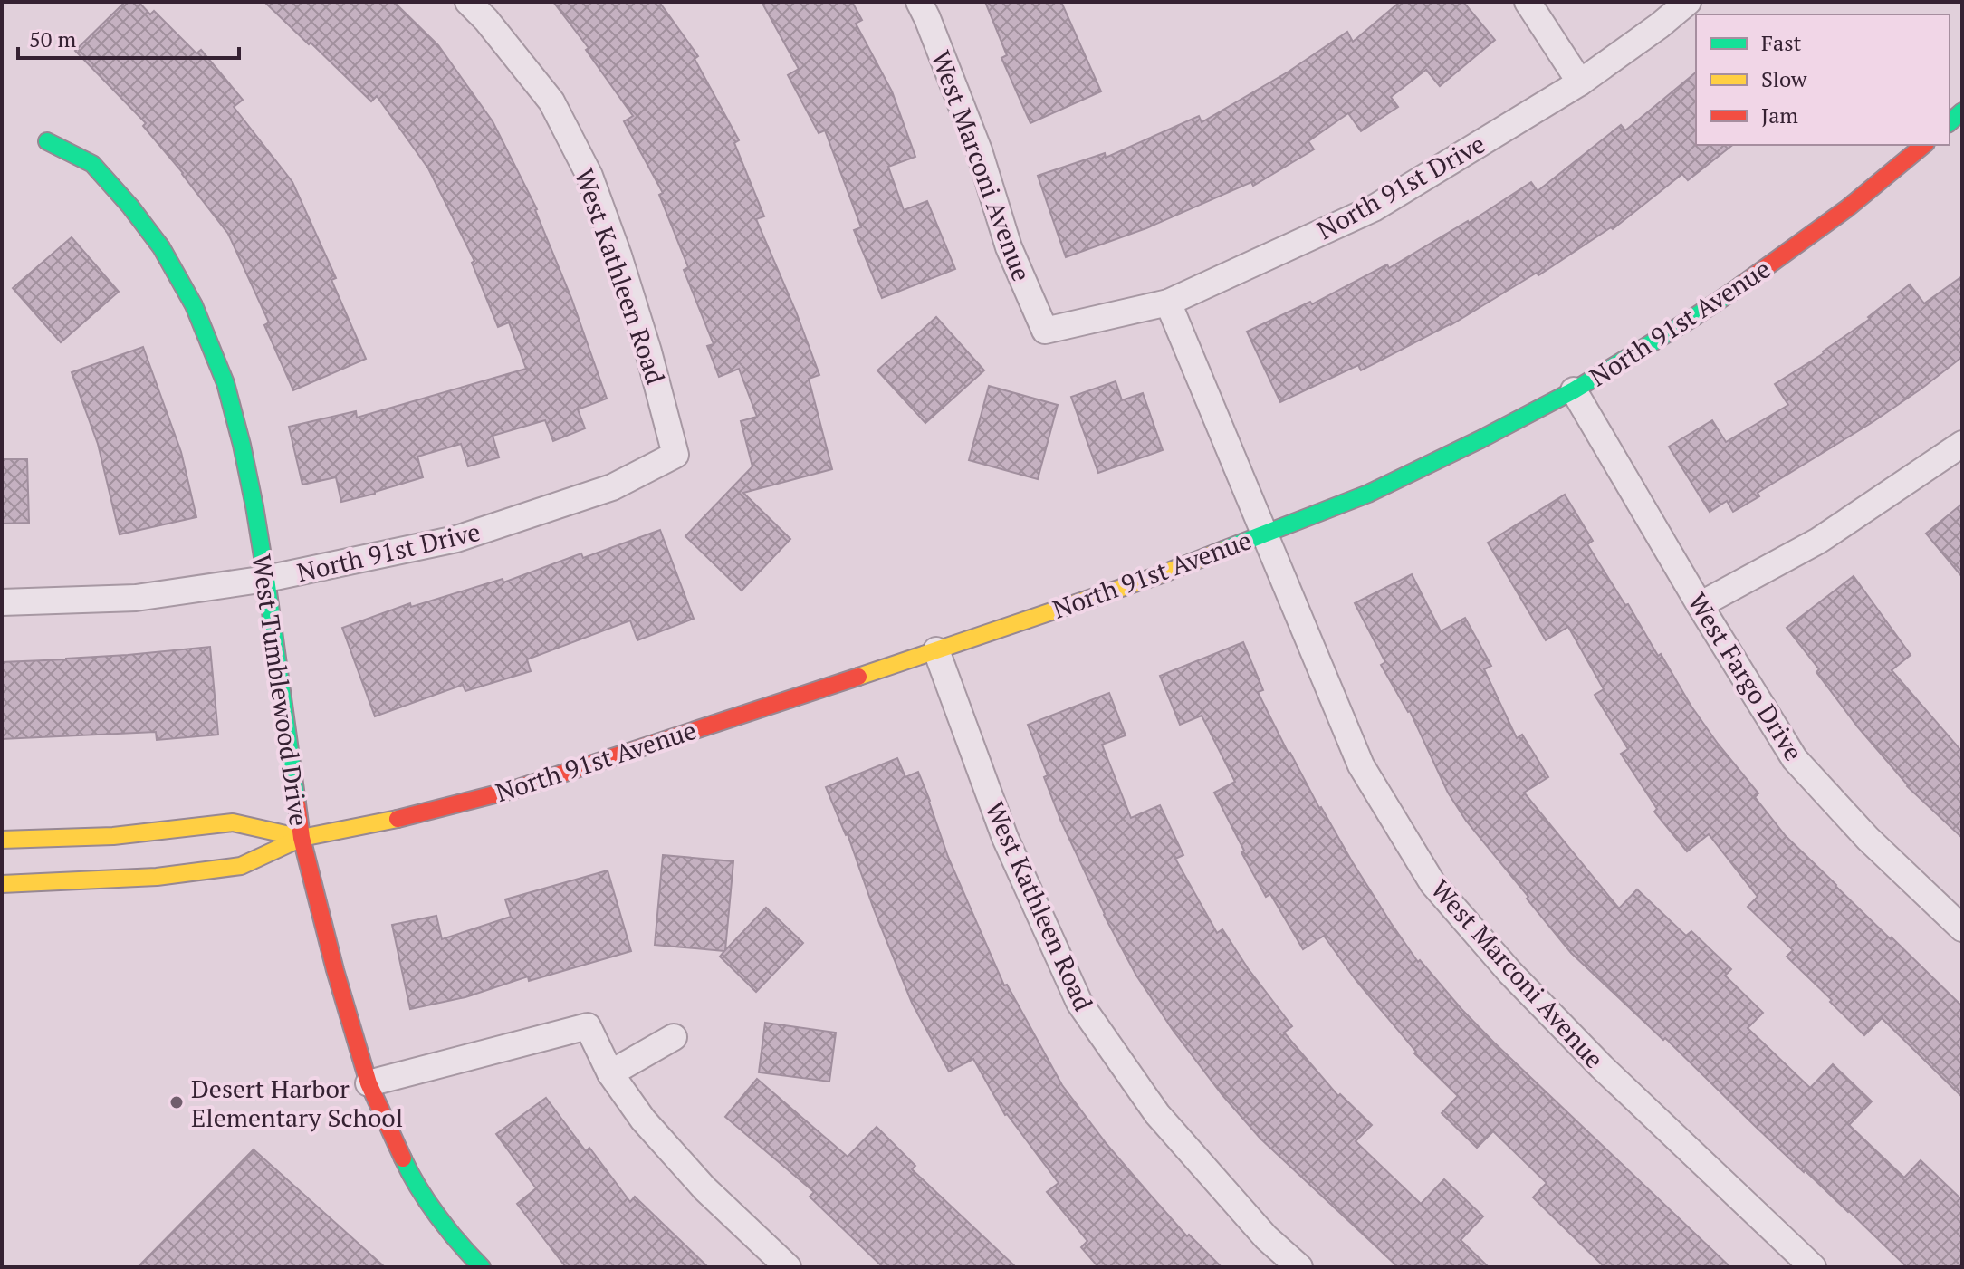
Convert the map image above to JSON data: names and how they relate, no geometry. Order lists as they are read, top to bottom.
{
  "streets": {
    "main road": ["North 91st Avenue", "West Tumblewood Drive"],
    "street": [
      "West Marconi Avenue",
      "North 91st Drive",
      "West Kathleen Road",
      "West Fargo Drive"
    ]
  },
  "crossings": [
    ["West Marconi Avenue", "North 91st Drive"],
    ["West Marconi Avenue", "North 91st Avenue"],
    ["North 91st Drive", "West Kathleen Road"],
    ["North 91st Drive", "West Tumblewood Drive"],
    ["West Kathleen Road", "North 91st Avenue"],
    ["North 91st Avenue", "West Fargo Drive"],
    ["North 91st Avenue", "West Tumblewood Drive"]
  ],
  "places": ["Desert Harbor Elementary School"],
  "legend": ["Fast", "Slow", "Jam"],
  "scale_bar": "50 m"
}
